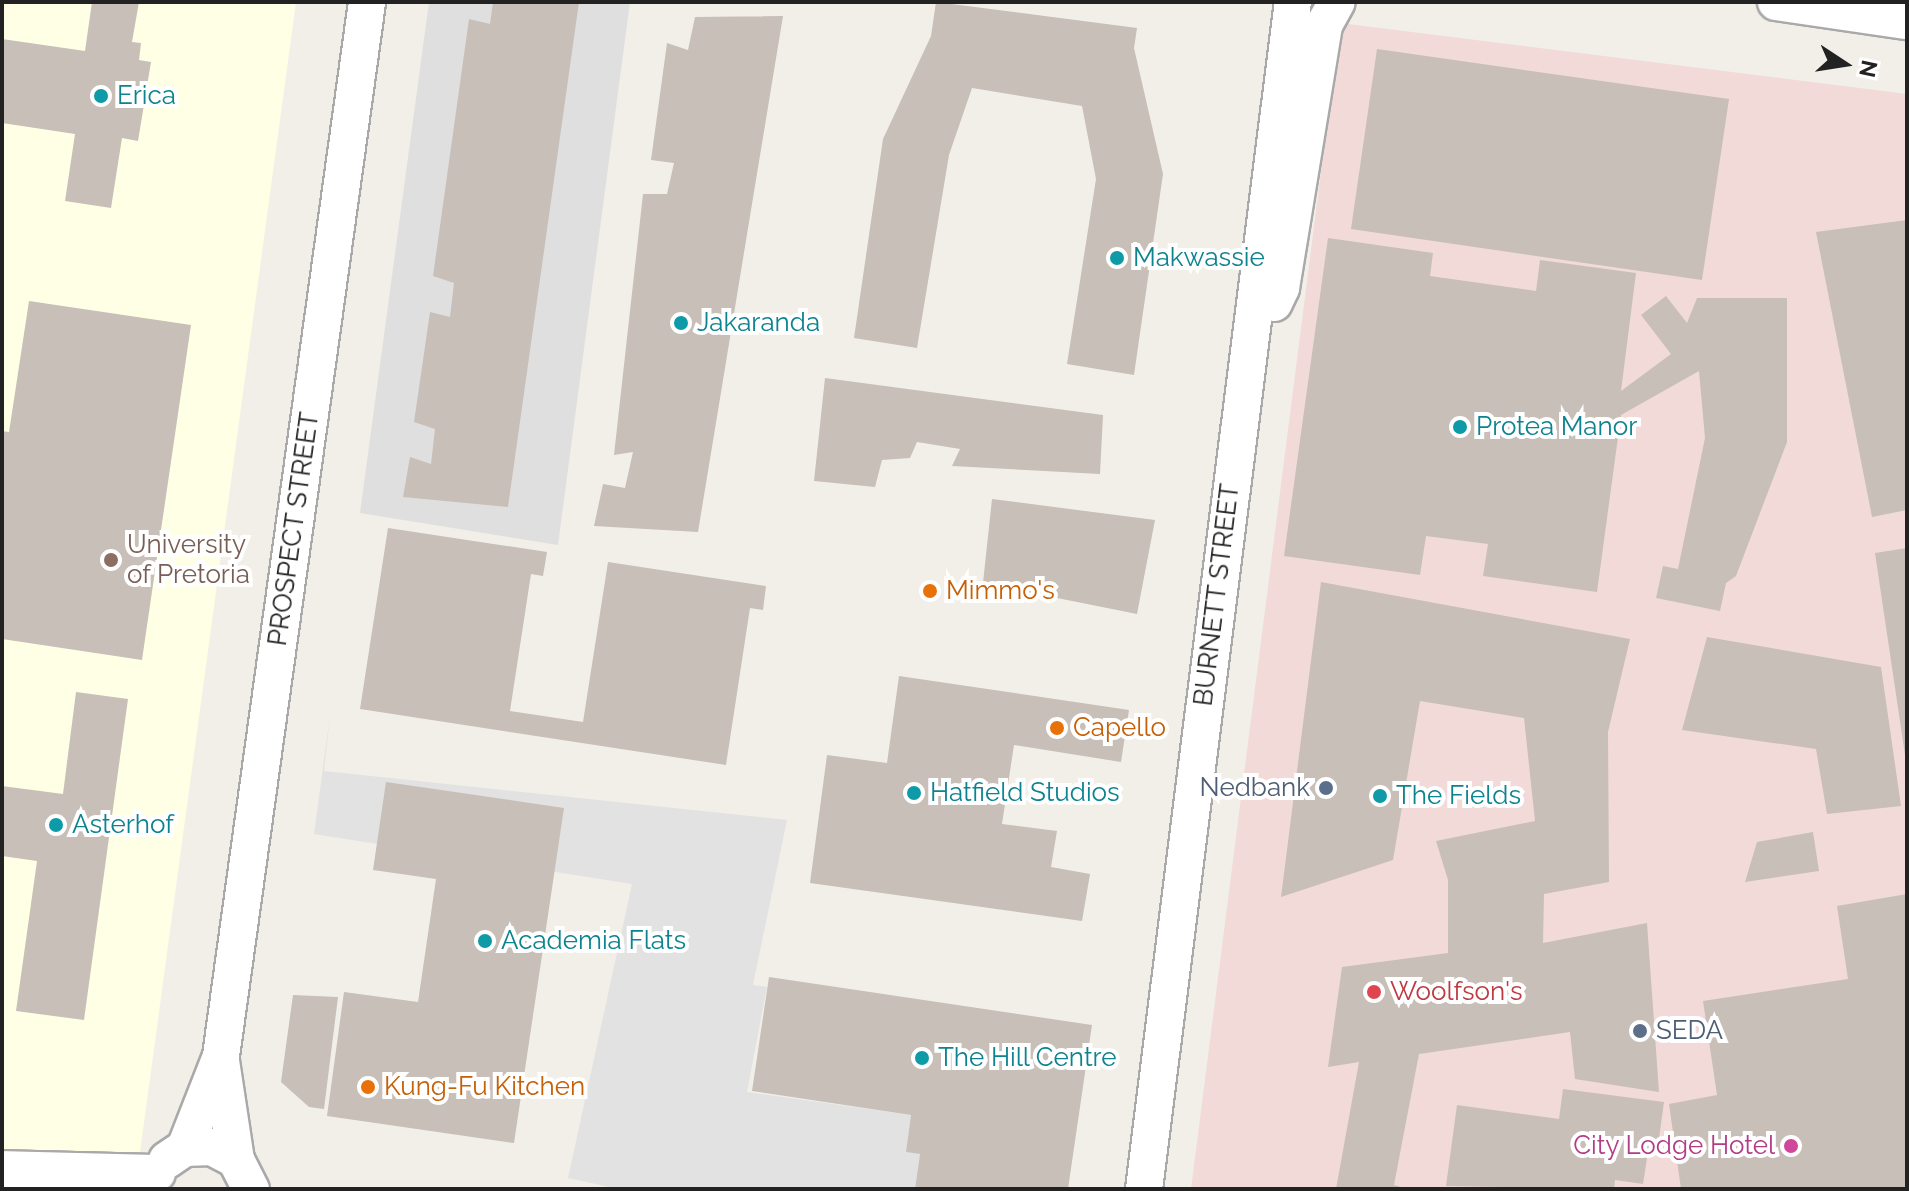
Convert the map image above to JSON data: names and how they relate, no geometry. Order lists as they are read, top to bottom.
{
  "streets": {
    "street": ["PROSPECT STREET", "BURNETT STREET"]
  },
  "places": [
    "Erica",
    "Makwassie",
    "Jakaranda",
    "Protea Manor",
    "University of Pretoria",
    "Mimmo's",
    "Capello",
    "Nedbank",
    "Hatfield Studios",
    "The Fields",
    "Asterhof",
    "Academia Flats",
    "Woolfson's",
    "SEDA",
    "The Hill Centre",
    "Kung-Fu Kitchen",
    "City Lodge Hotel"
  ],
  "north": "right"
}
